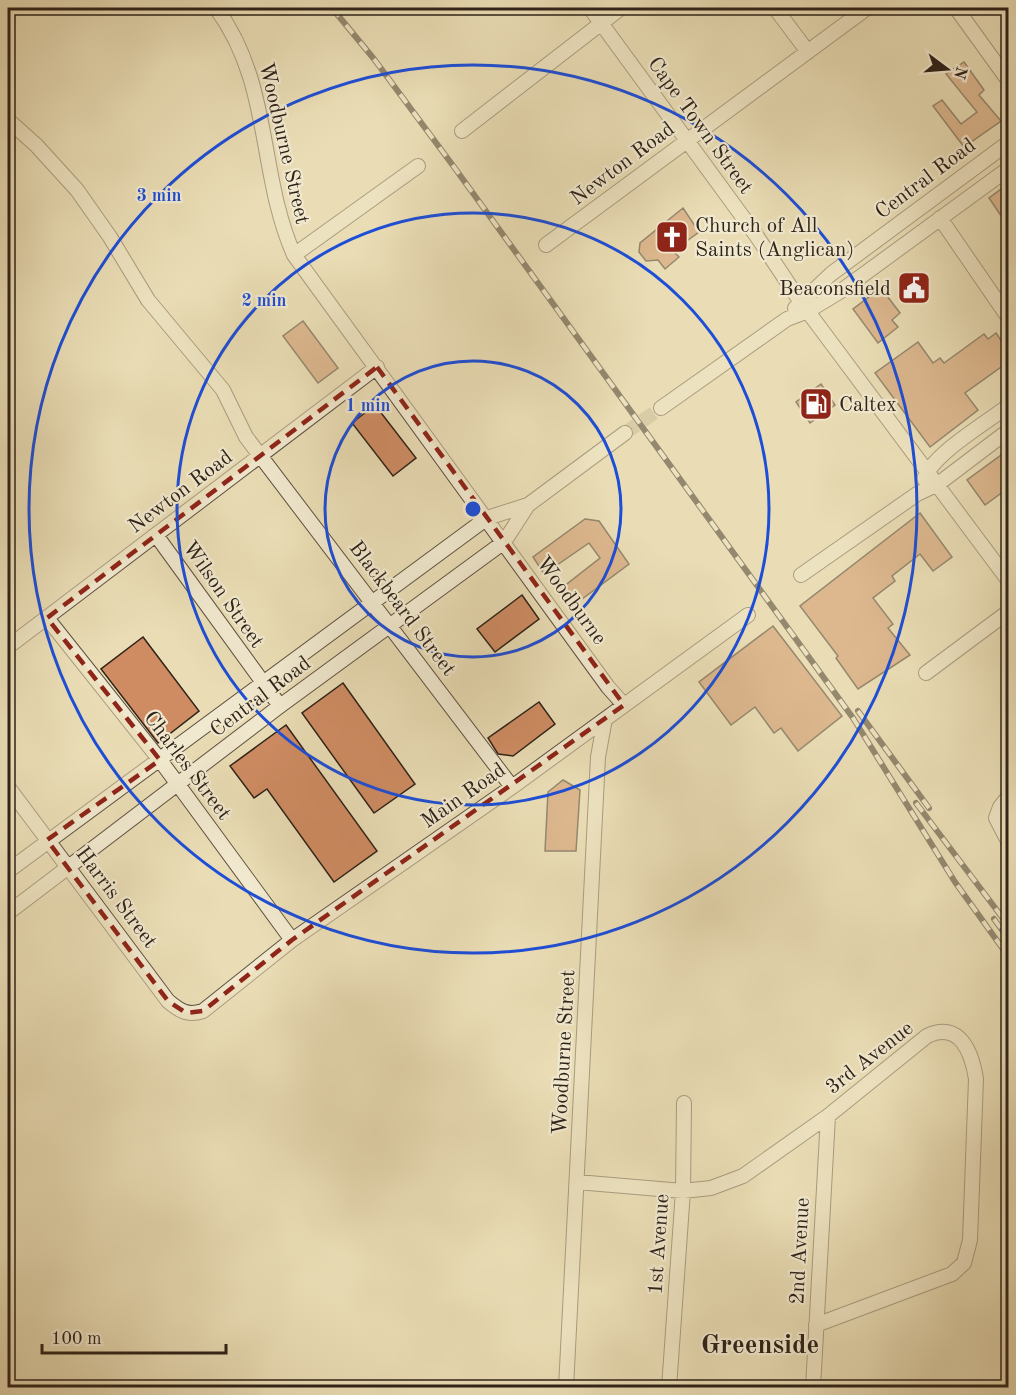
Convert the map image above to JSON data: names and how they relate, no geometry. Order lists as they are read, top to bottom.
{
  "streets": {
    "street": [
      "Cape Town Street",
      "Woodburne Street",
      "Newton Road",
      "Central Road",
      "Wilson Street",
      "Woodburne",
      "Blackbeard Street",
      "Charles Street",
      "Main Road",
      "Harris Street",
      "3rd Avenue",
      "1st Avenue",
      "2nd Avenue"
    ]
  },
  "crossings": [
    ["Cape Town Street", "Newton Road"],
    ["Cape Town Street", "Central Road"],
    ["Woodburne Street", "Newton Road"],
    ["Woodburne Street", "Central Road"],
    ["Woodburne Street", "Woodburne"],
    ["Woodburne Street", "Main Road"],
    ["Woodburne Street", "3rd Avenue"],
    ["Newton Road", "Wilson Street"],
    ["Newton Road", "Blackbeard Street"],
    ["Newton Road", "Charles Street"],
    ["Central Road", "Wilson Street"],
    ["Central Road", "Woodburne"],
    ["Central Road", "Blackbeard Street"],
    ["Central Road", "Charles Street"],
    ["Central Road", "Harris Street"],
    ["Woodburne", "Main Road"],
    ["Blackbeard Street", "Main Road"],
    ["Charles Street", "Main Road"],
    ["Main Road", "Harris Street"],
    ["3rd Avenue", "1st Avenue"],
    ["3rd Avenue", "2nd Avenue"]
  ],
  "districts": ["Greenside"],
  "places": {
    "church": ["Church of All Saints (Anglican)"],
    "public building": ["Beaconsfield"],
    "fuel station": ["Caltex"]
  },
  "scale_bar": "100 m",
  "north": "right",
  "rings": ["3 min", "2 min", "1 min"]
}
